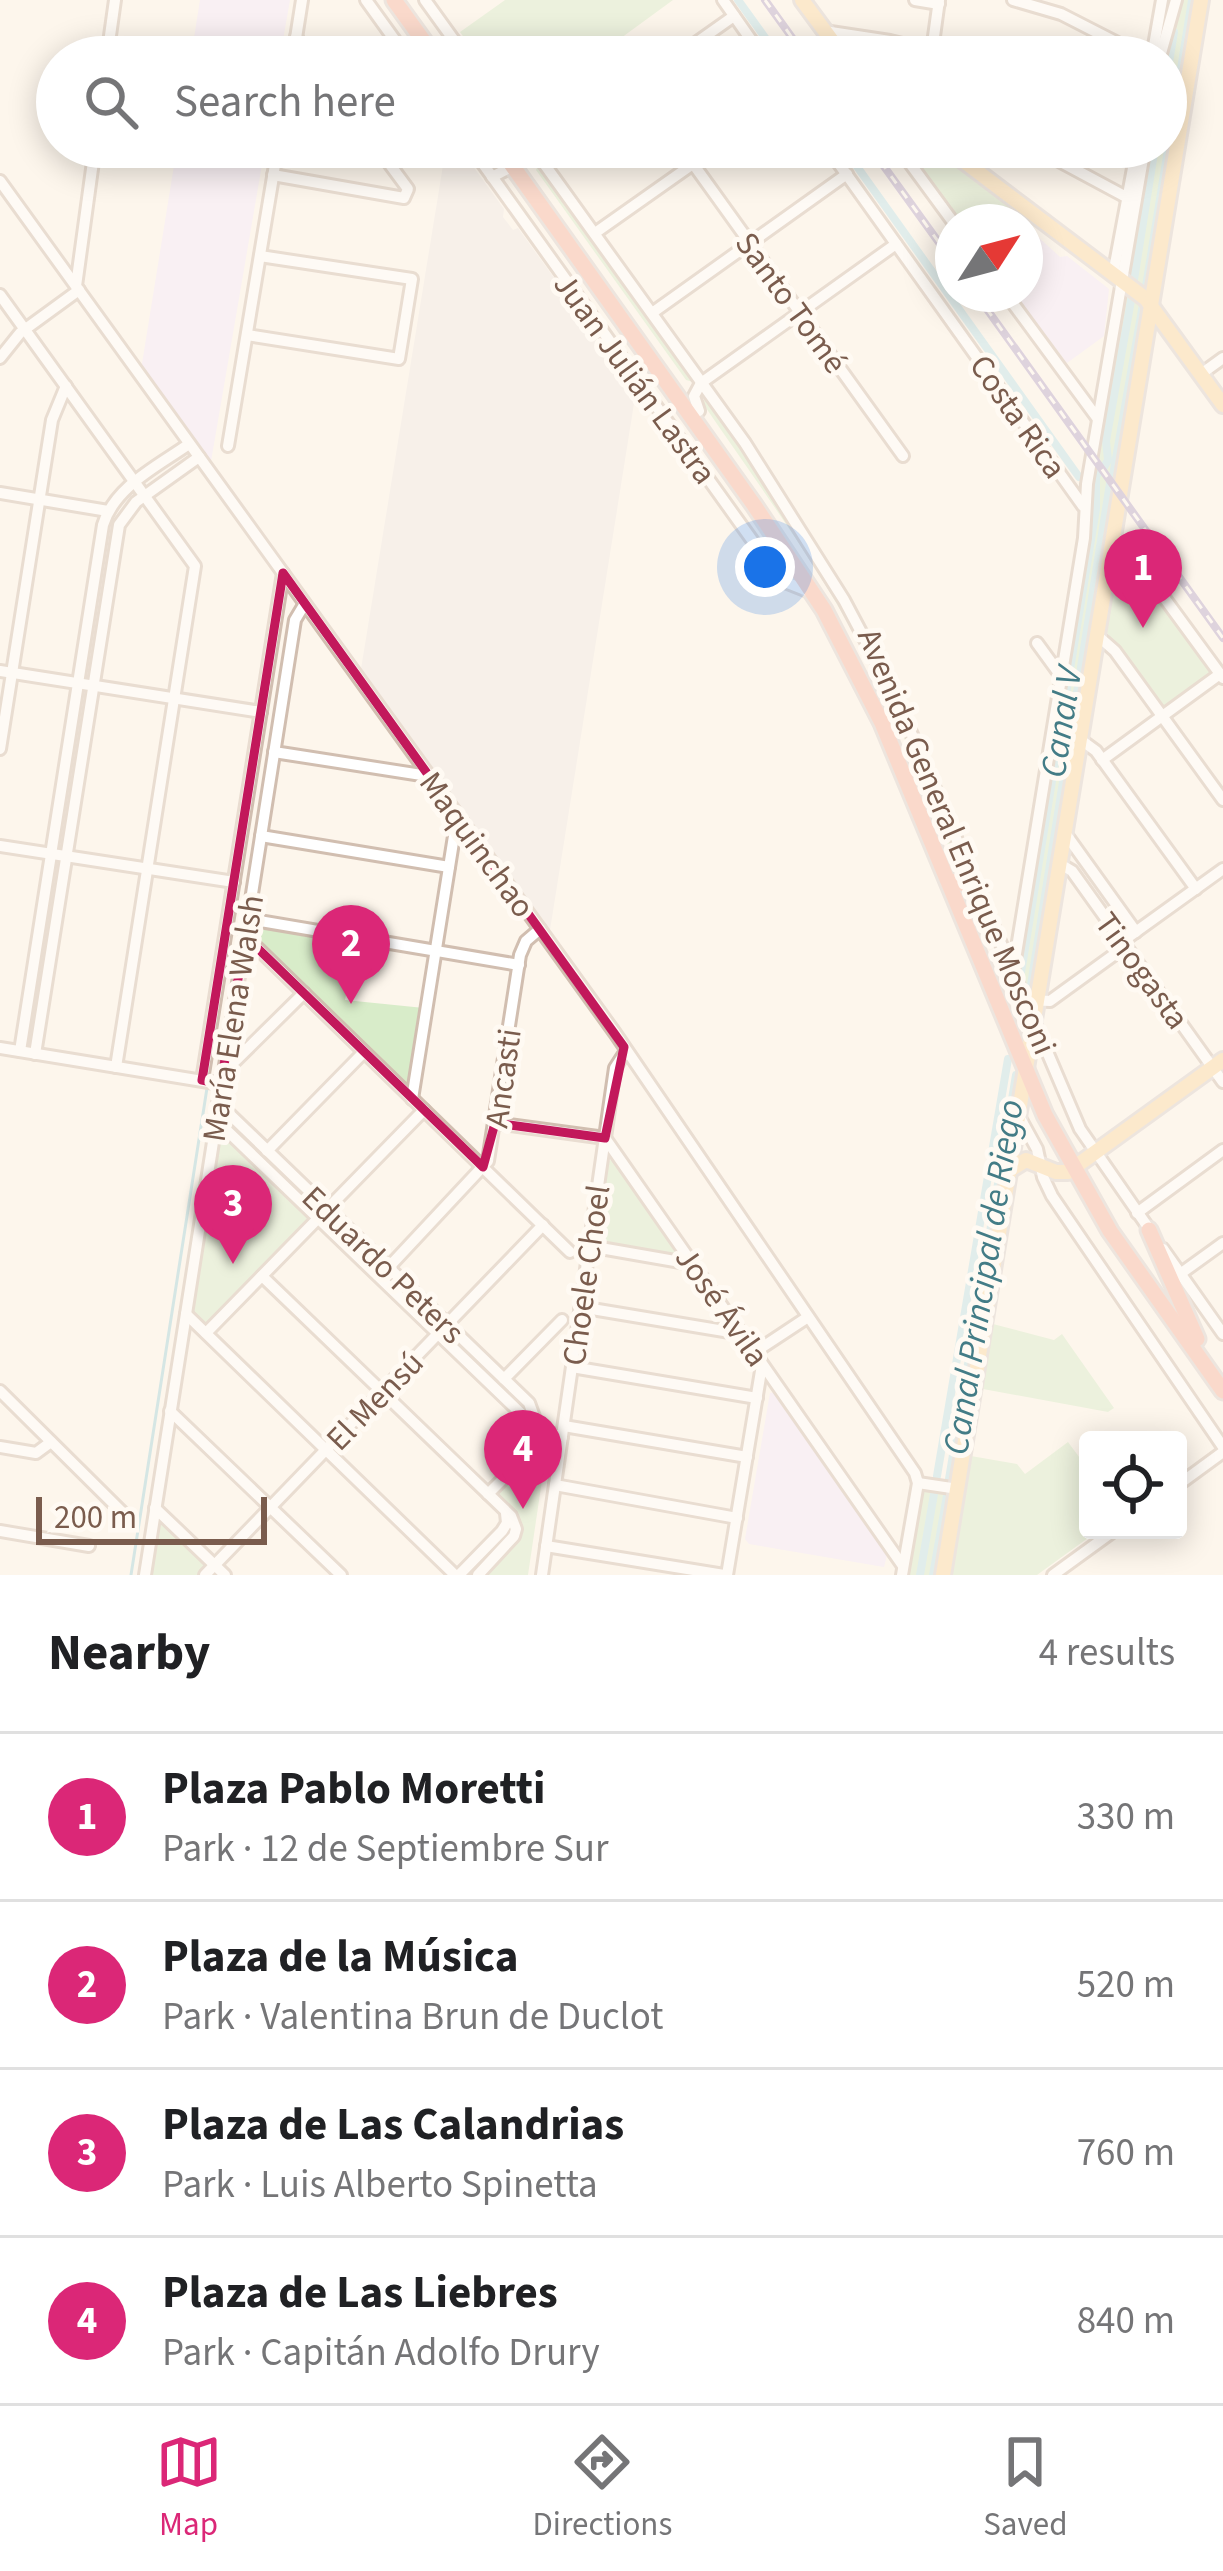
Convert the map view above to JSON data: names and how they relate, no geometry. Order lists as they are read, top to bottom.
{
  "streets": {
    "highway": ["Avenida General Enrique Mosconi"],
    "street": [
      "Santo Tomé",
      "Juan Julián Lastra",
      "Costa Rica",
      "Maquinchao",
      "Tinogasta",
      "María Elena Walsh",
      "Ancasti",
      "Eduardo Peters",
      "Choele Choel",
      "José Ávila",
      "El Mensú"
    ]
  },
  "crossings": [
    ["Juan Julián Lastra", "Avenida General Enrique Mosconi"],
    ["Maquinchao", "María Elena Walsh"],
    ["Maquinchao", "Ancasti"],
    ["Maquinchao", "Choele Choel"],
    ["María Elena Walsh", "Eduardo Peters"],
    ["Ancasti", "Eduardo Peters"],
    ["Eduardo Peters", "El Mensú"],
    ["Choele Choel", "José Ávila"]
  ],
  "water": ["Canal V", "Canal Principal de Riego"],
  "scale_bar": "200 m",
  "north": "top right",
  "page": {
    "search": "Search here",
    "pins": [
      "1",
      "2",
      "3",
      "4"
    ],
    "scale": "200 m",
    "heading": ["Nearby", "4 results"],
    "list": [
      {
        "mark": "1",
        "name": "Plaza Pablo Moretti",
        "note": "Park · 12 de Septiembre Sur",
        "value": "330 m"
      },
      {
        "mark": "2",
        "name": "Plaza de la Música",
        "note": "Park · Valentina Brun de Duclot",
        "value": "520 m"
      },
      {
        "mark": "3",
        "name": "Plaza de Las Calandrias",
        "note": "Park · Luis Alberto Spinetta",
        "value": "760 m"
      },
      {
        "mark": "4",
        "name": "Plaza de Las Liebres",
        "note": "Park · Capitán Adolfo Drury",
        "value": "840 m"
      }
    ],
    "nav": ["Map", "Directions", "Saved"]
  }
}
